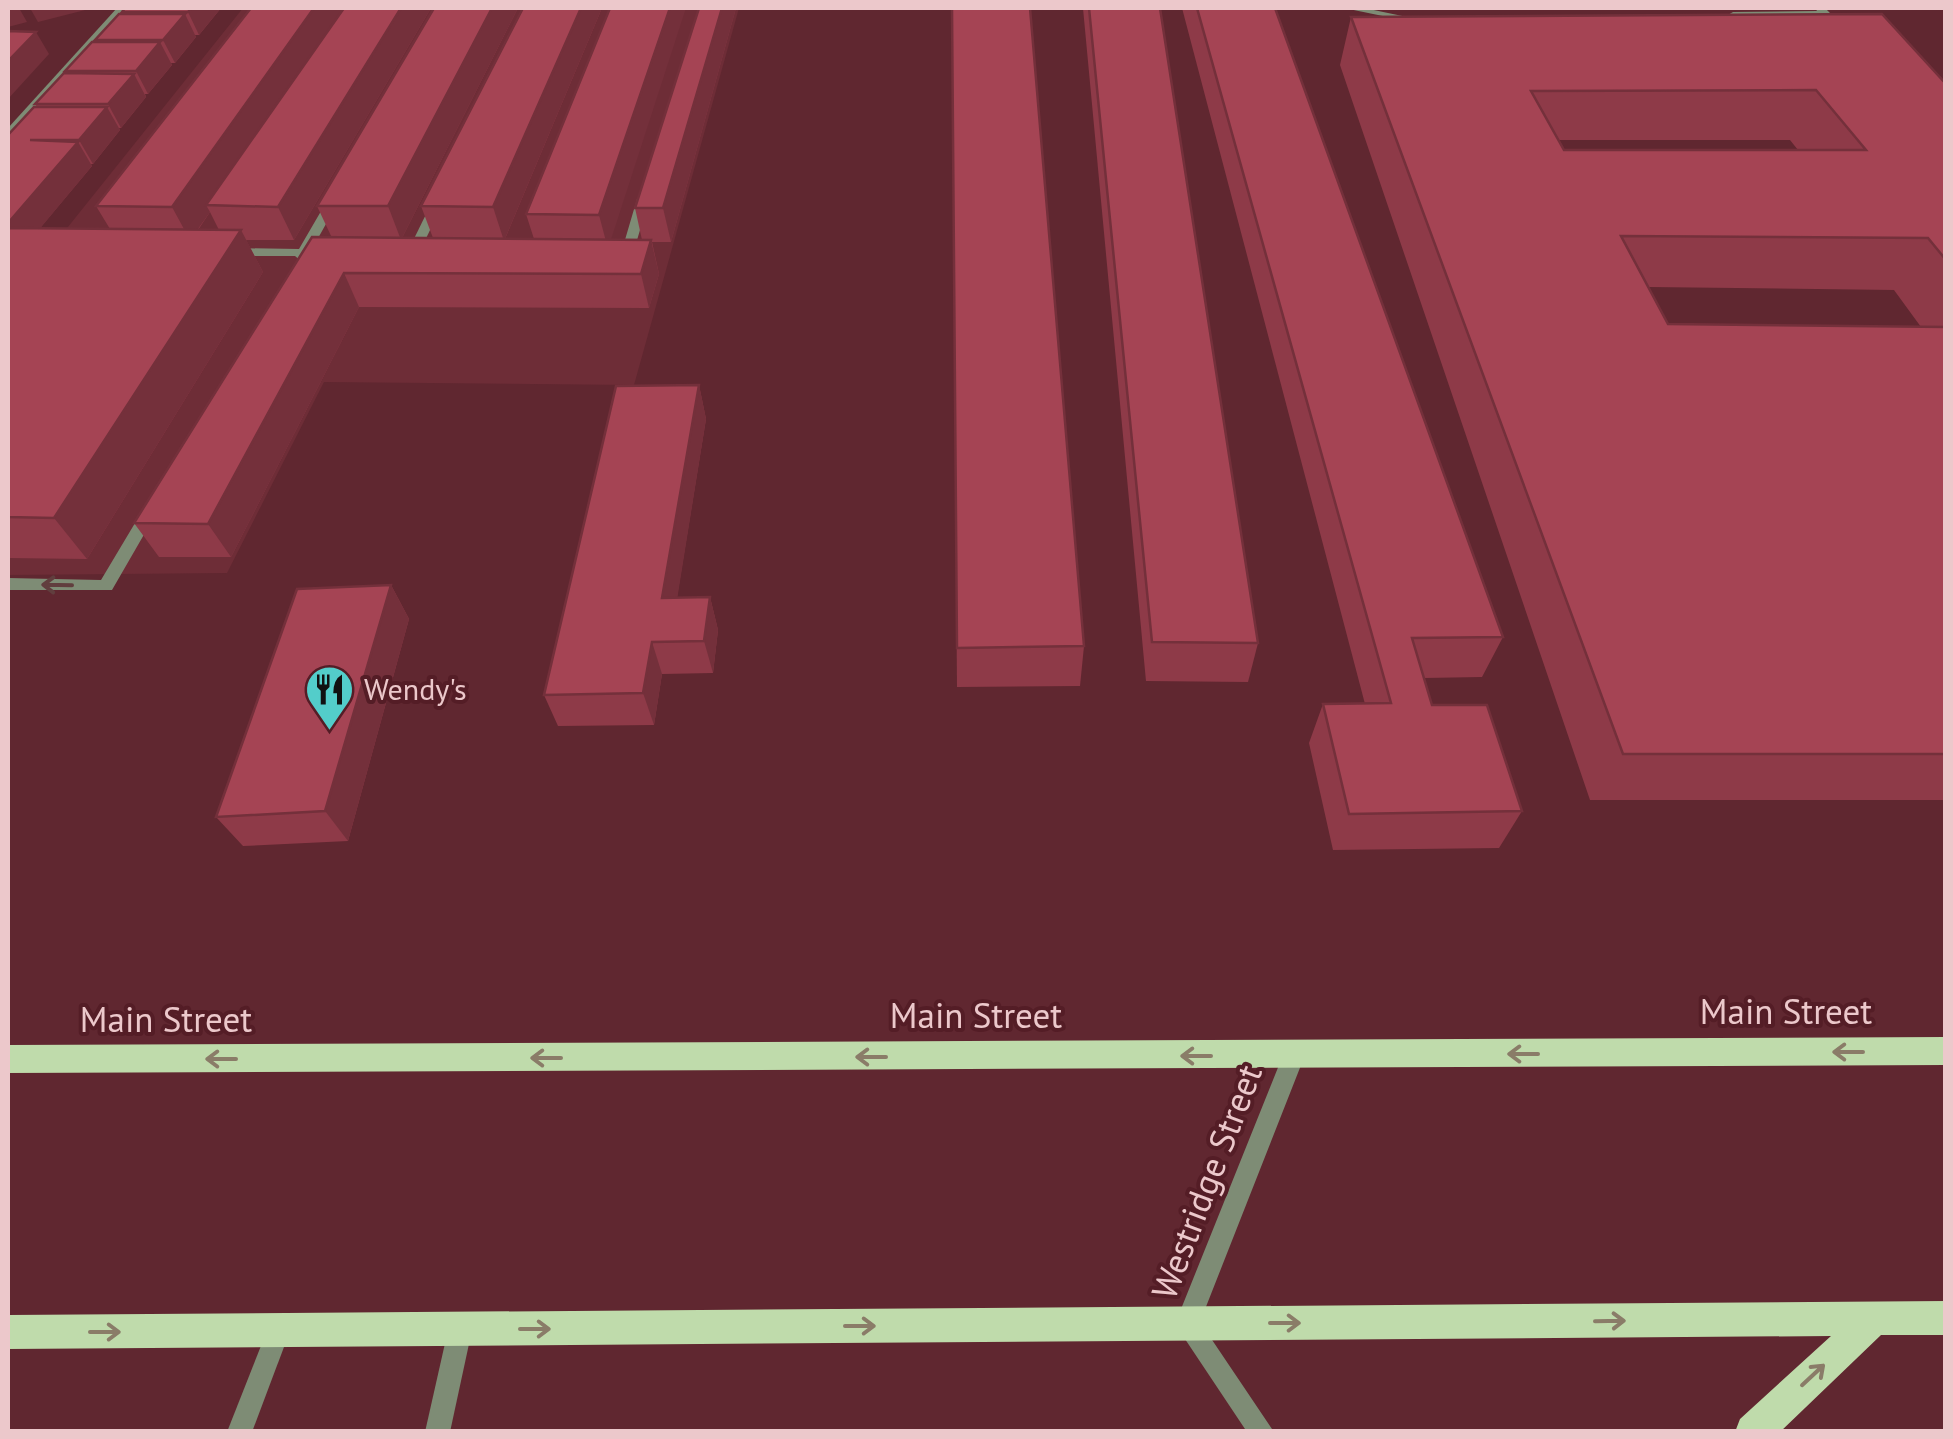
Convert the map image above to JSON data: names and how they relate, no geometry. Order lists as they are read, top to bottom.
{
  "streets": {
    "main road": ["Main Street"],
    "street": ["Westridge Street"]
  },
  "crossings": [
    ["Main Street", "Westridge Street"]
  ],
  "one_way": ["Main Street"],
  "places": {
    "restaurant": ["Wendy's"]
  }
}
